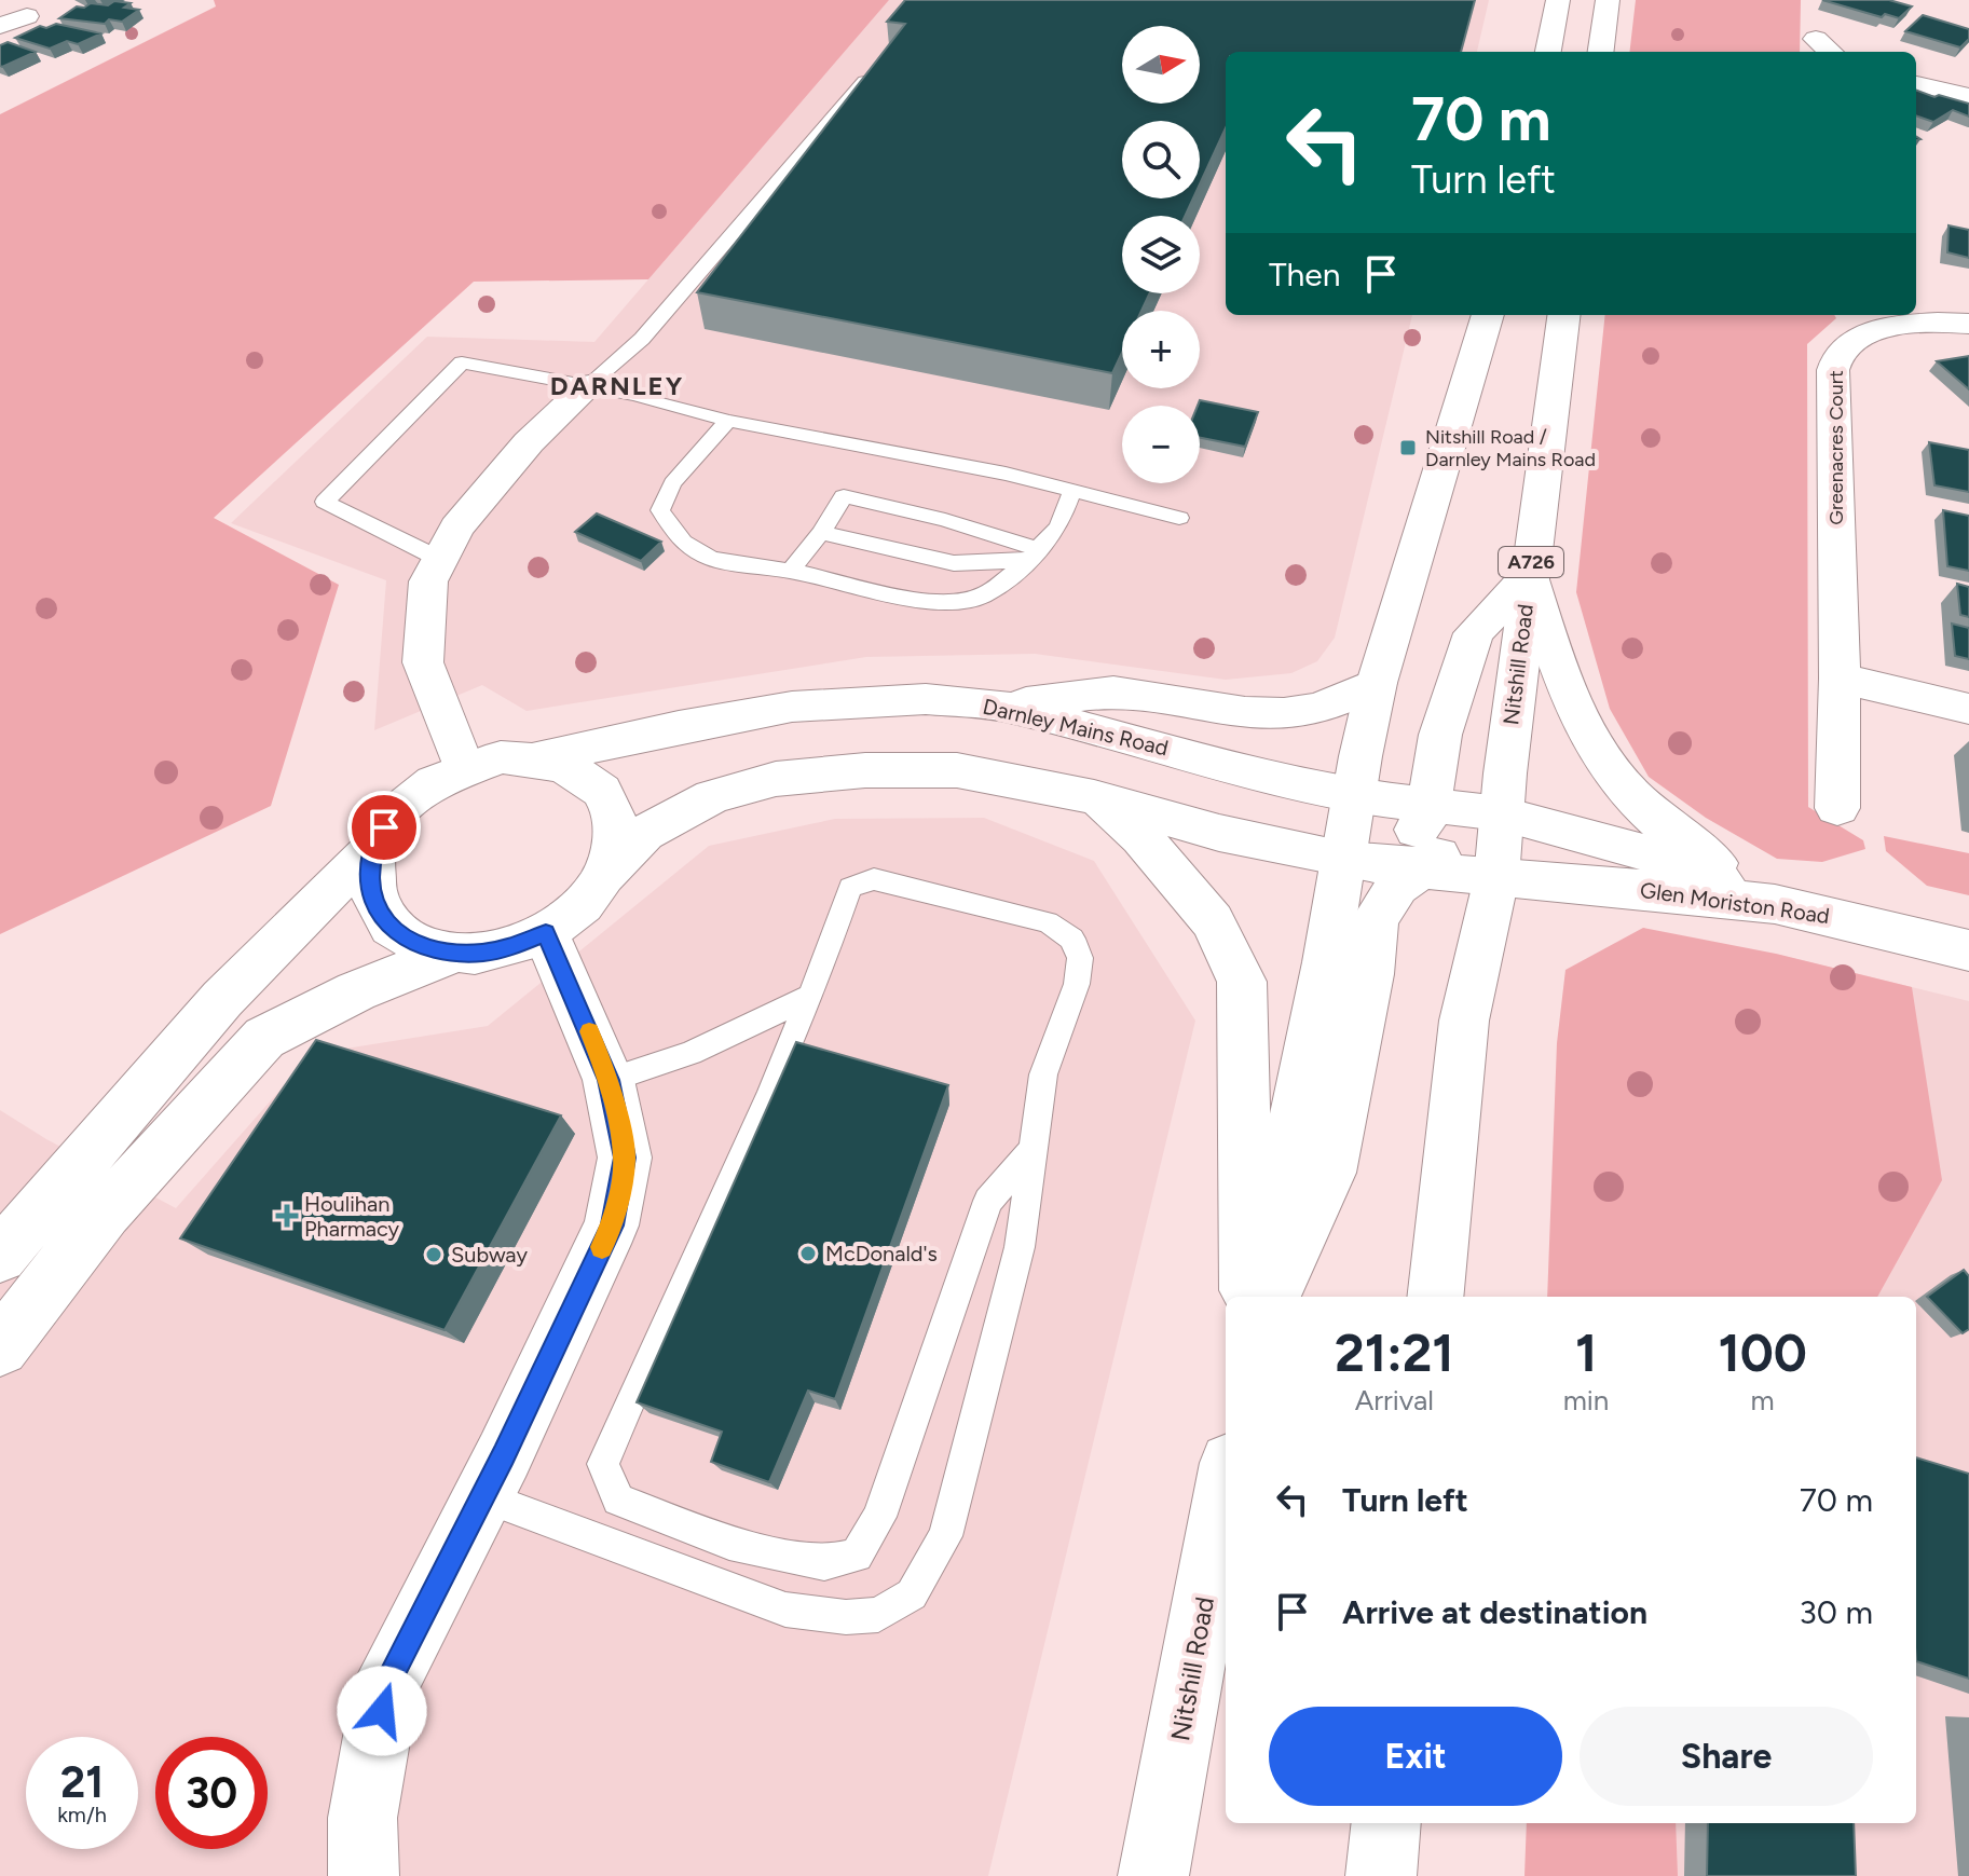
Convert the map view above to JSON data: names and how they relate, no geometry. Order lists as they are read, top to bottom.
{
  "streets": {
    "street": [
      "Greenacres Court",
      "A726",
      "Nitshill Road",
      "Darnley Mains Road",
      "Glen Moriston Road"
    ]
  },
  "crossings": [
    ["Nitshill Road", "Glen Moriston Road"]
  ],
  "districts": ["DARNLEY"],
  "places": {
    "transit": ["Nitshill Road / Darnley Mains Road"],
    "health": ["Houlihan Pharmacy"],
    "other": ["McDonald's", "Subway"]
  },
  "north": "right",
  "page": {
    "map_buttons": ["+", "−"],
    "turn": ["70 m", "Turn left"],
    "then": "Then",
    "eta": [
      "21:21",
      "Arrival",
      "1",
      "min",
      "100",
      "m"
    ],
    "list": [
      {
        "name": "Turn left",
        "value": "70 m"
      },
      {
        "name": "Arrive at destination",
        "value": "30 m"
      }
    ],
    "buttons": ["Exit", "Share"],
    "speed": "21 km/h",
    "limit": "30"
  }
}
